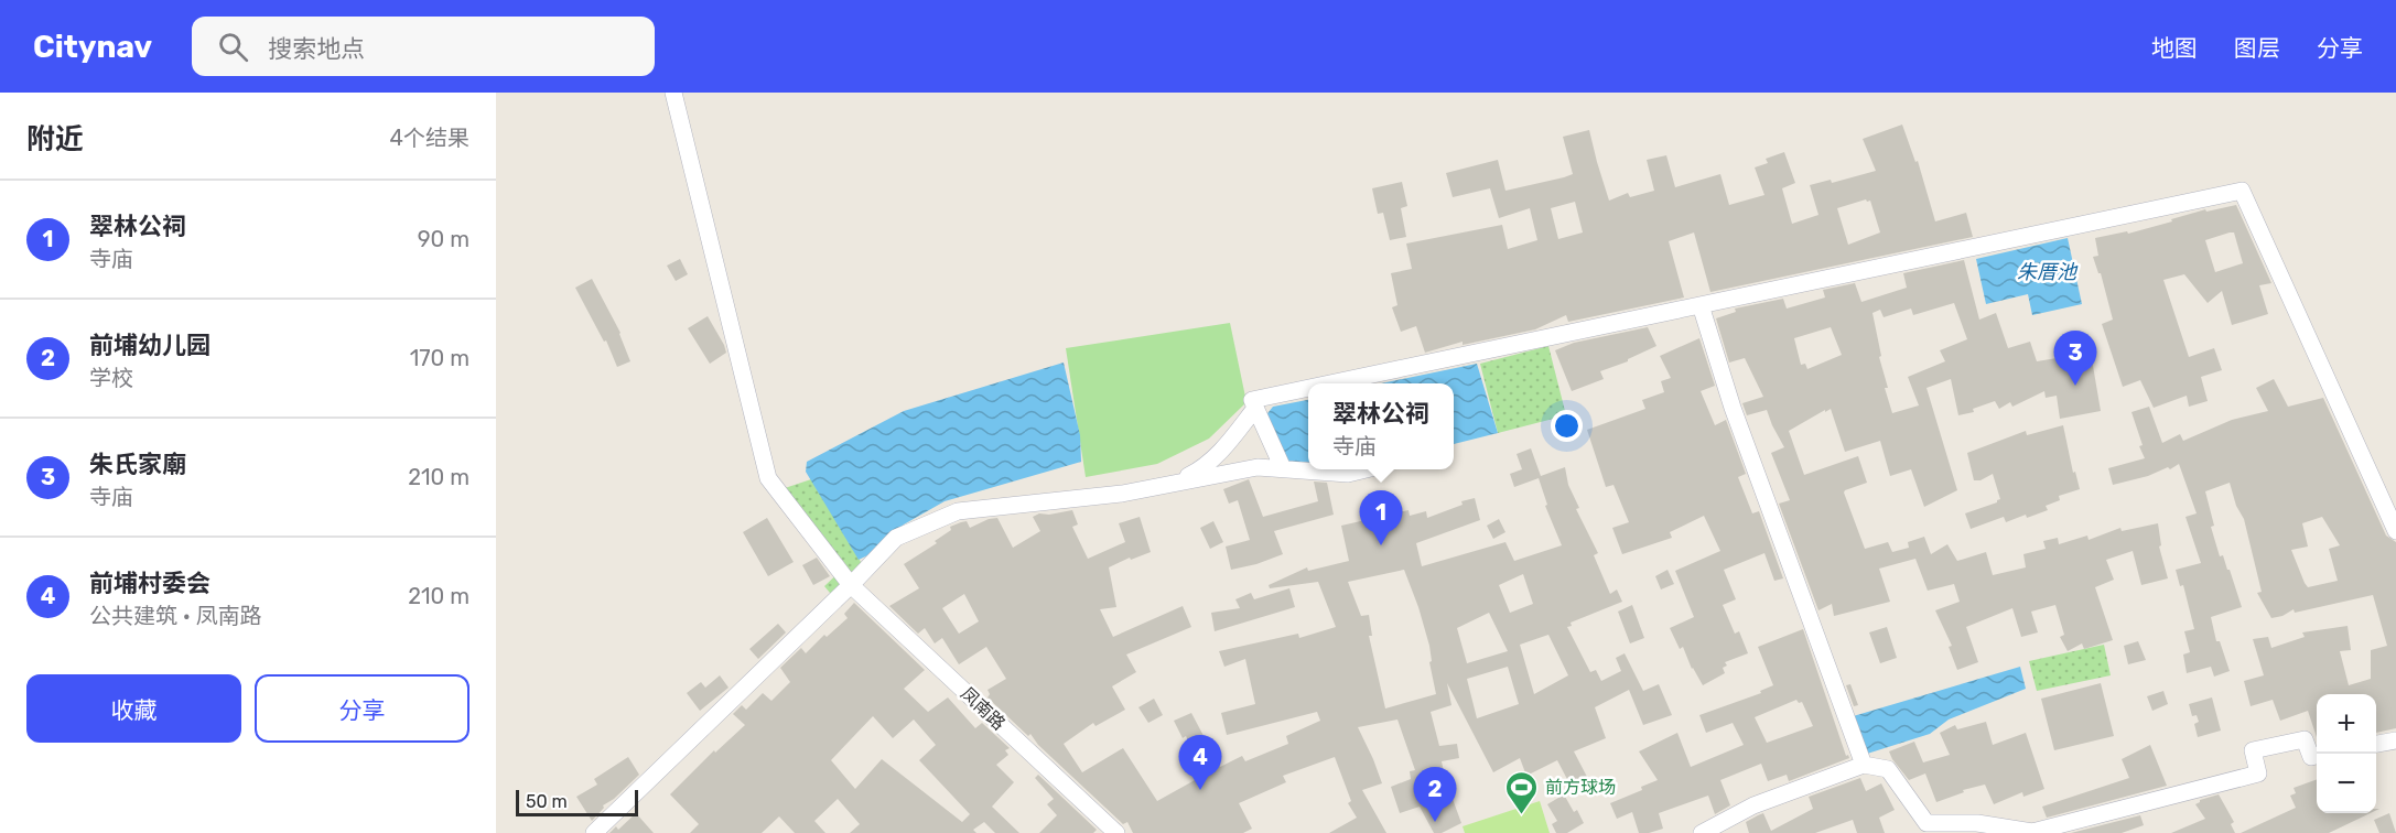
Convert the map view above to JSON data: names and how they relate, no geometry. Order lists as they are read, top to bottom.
{
  "streets": {
    "street": ["凤南路"]
  },
  "water": ["朱厝池"],
  "places": {
    "sports": ["前方球场"]
  },
  "scale_bar": "50 m",
  "page": {
    "header": "Citynav",
    "search": "搜索地点",
    "nav": ["地图", "图层", "分享"],
    "heading": ["附近", "4个结果"],
    "list": [
      {
        "mark": "1",
        "name": "翠林公祠",
        "note": "寺庙",
        "value": "90 m"
      },
      {
        "mark": "2",
        "name": "前埔幼儿园",
        "note": "学校",
        "value": "170 m"
      },
      {
        "mark": "3",
        "name": "朱氏家廟",
        "note": "寺庙",
        "value": "210 m"
      },
      {
        "mark": "4",
        "name": "前埔村委会",
        "note": "公共建筑 · 凤南路",
        "value": "210 m"
      }
    ],
    "pins": [
      "3",
      "1",
      "4",
      "2"
    ],
    "popup": ["翠林公祠", "寺庙"],
    "buttons": ["收藏", "分享"],
    "map_buttons": ["+", "−"],
    "scale": "50 m"
  }
}
